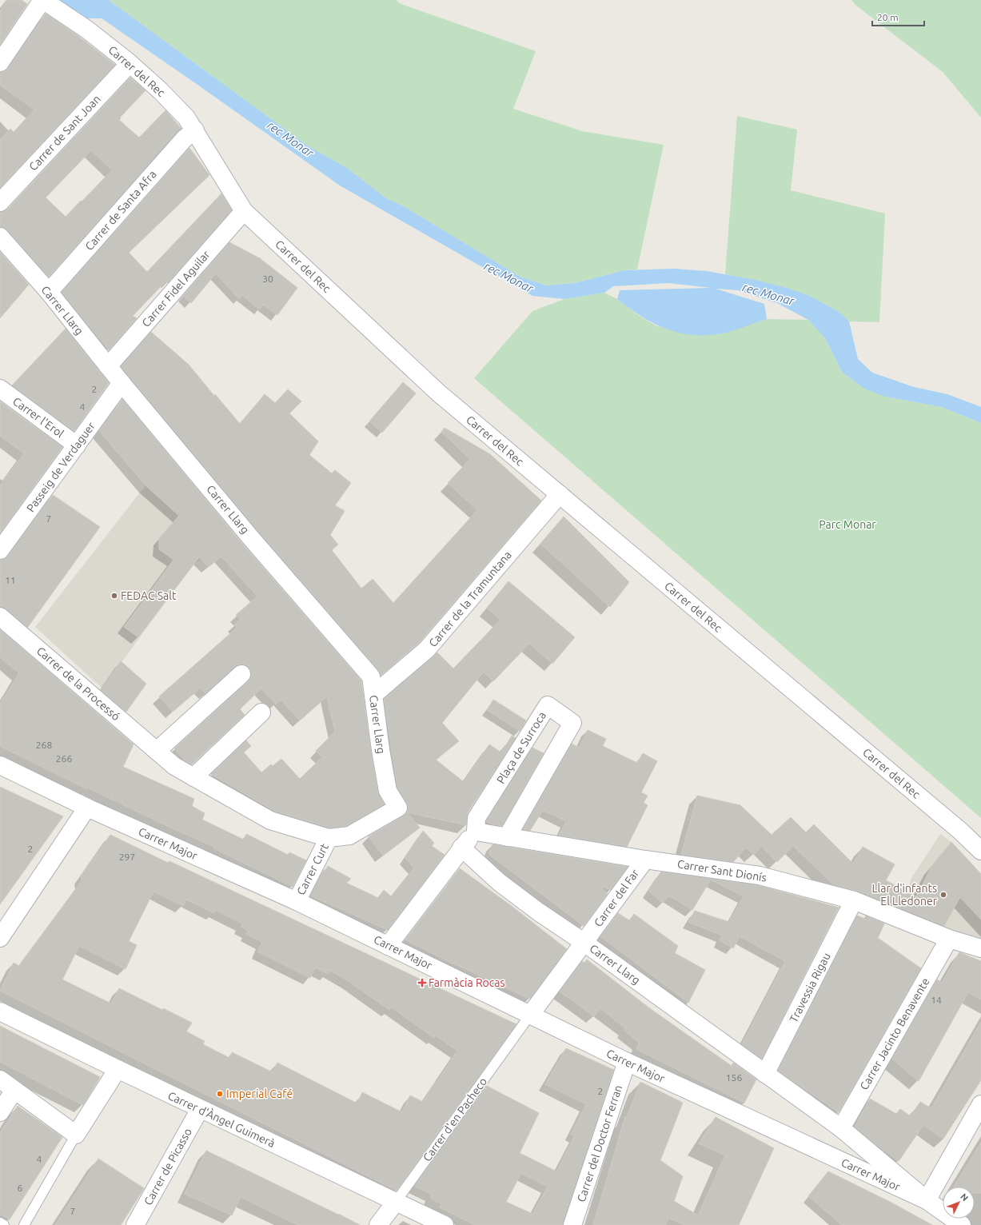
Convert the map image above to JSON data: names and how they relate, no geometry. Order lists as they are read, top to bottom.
{
  "streets": {
    "street": [
      "Carrer del Rec",
      "Carrer de Sant Joan",
      "Carrer de Santa Afra",
      "Carrer Fidel Aguilar",
      "Carrer Llarg",
      "Carrer l'Erol",
      "Passeig de Verdaguer",
      "Carrer de la Tramuntana",
      "Carrer de la Processó",
      "Plaça de Surroca",
      "Carrer Major",
      "Carrer Curt",
      "Carrer Sant Dionís",
      "Carrer del Far",
      "Travessia Rigau",
      "Carrer Jacinto Benavente",
      "Carrer d'Àngel Guimerà",
      "Carrer d'en Pacheco",
      "Carrer del Doctor Ferran",
      "Carrer de Picasso"
    ]
  },
  "crossings": [
    ["Carrer del Rec", "Carrer de Sant Joan"],
    ["Carrer del Rec", "Carrer de Santa Afra"],
    ["Carrer del Rec", "Carrer Fidel Aguilar"],
    ["Carrer del Rec", "Carrer de la Tramuntana"],
    ["Carrer de Santa Afra", "Carrer Llarg"],
    ["Carrer Fidel Aguilar", "Carrer Llarg"],
    ["Carrer Llarg", "Passeig de Verdaguer"],
    ["Carrer Llarg", "Carrer de la Tramuntana"],
    ["Carrer Llarg", "Carrer Major"],
    ["Carrer Llarg", "Carrer Curt"],
    ["Carrer Llarg", "Carrer del Far"],
    ["Carrer Llarg", "Travessia Rigau"],
    ["Carrer l'Erol", "Passeig de Verdaguer"],
    ["Carrer de la Processó", "Carrer Curt"],
    ["Plaça de Surroca", "Carrer Sant Dionís"],
    ["Carrer Major", "Carrer Curt"],
    ["Carrer Major", "Carrer del Far"],
    ["Carrer Major", "Travessia Rigau"],
    ["Carrer Major", "Carrer Jacinto Benavente"],
    ["Carrer Major", "Carrer d'en Pacheco"],
    ["Carrer Major", "Carrer del Doctor Ferran"],
    ["Carrer Sant Dionís", "Carrer del Far"],
    ["Carrer Sant Dionís", "Travessia Rigau"],
    ["Carrer Sant Dionís", "Carrer Jacinto Benavente"],
    ["Carrer del Far", "Carrer d'en Pacheco"],
    ["Carrer d'Àngel Guimerà", "Carrer d'en Pacheco"],
    ["Carrer d'Àngel Guimerà", "Carrer de Picasso"]
  ],
  "water": ["rec Monar"],
  "parks": ["Parc Monar"],
  "places": {
    "other": ["FEDAC Salt", "Llar d'infants El Lledoner", "Imperial Café"],
    "health": ["Farmàcia Rocas"]
  },
  "house_numbers": [
    "30",
    "2",
    "4",
    "7",
    "11",
    "268",
    "266",
    "2",
    "297",
    "14",
    "156",
    "2",
    "4",
    "6",
    "7"
  ],
  "scale_bar": "20 m",
  "north": "top right"
}
